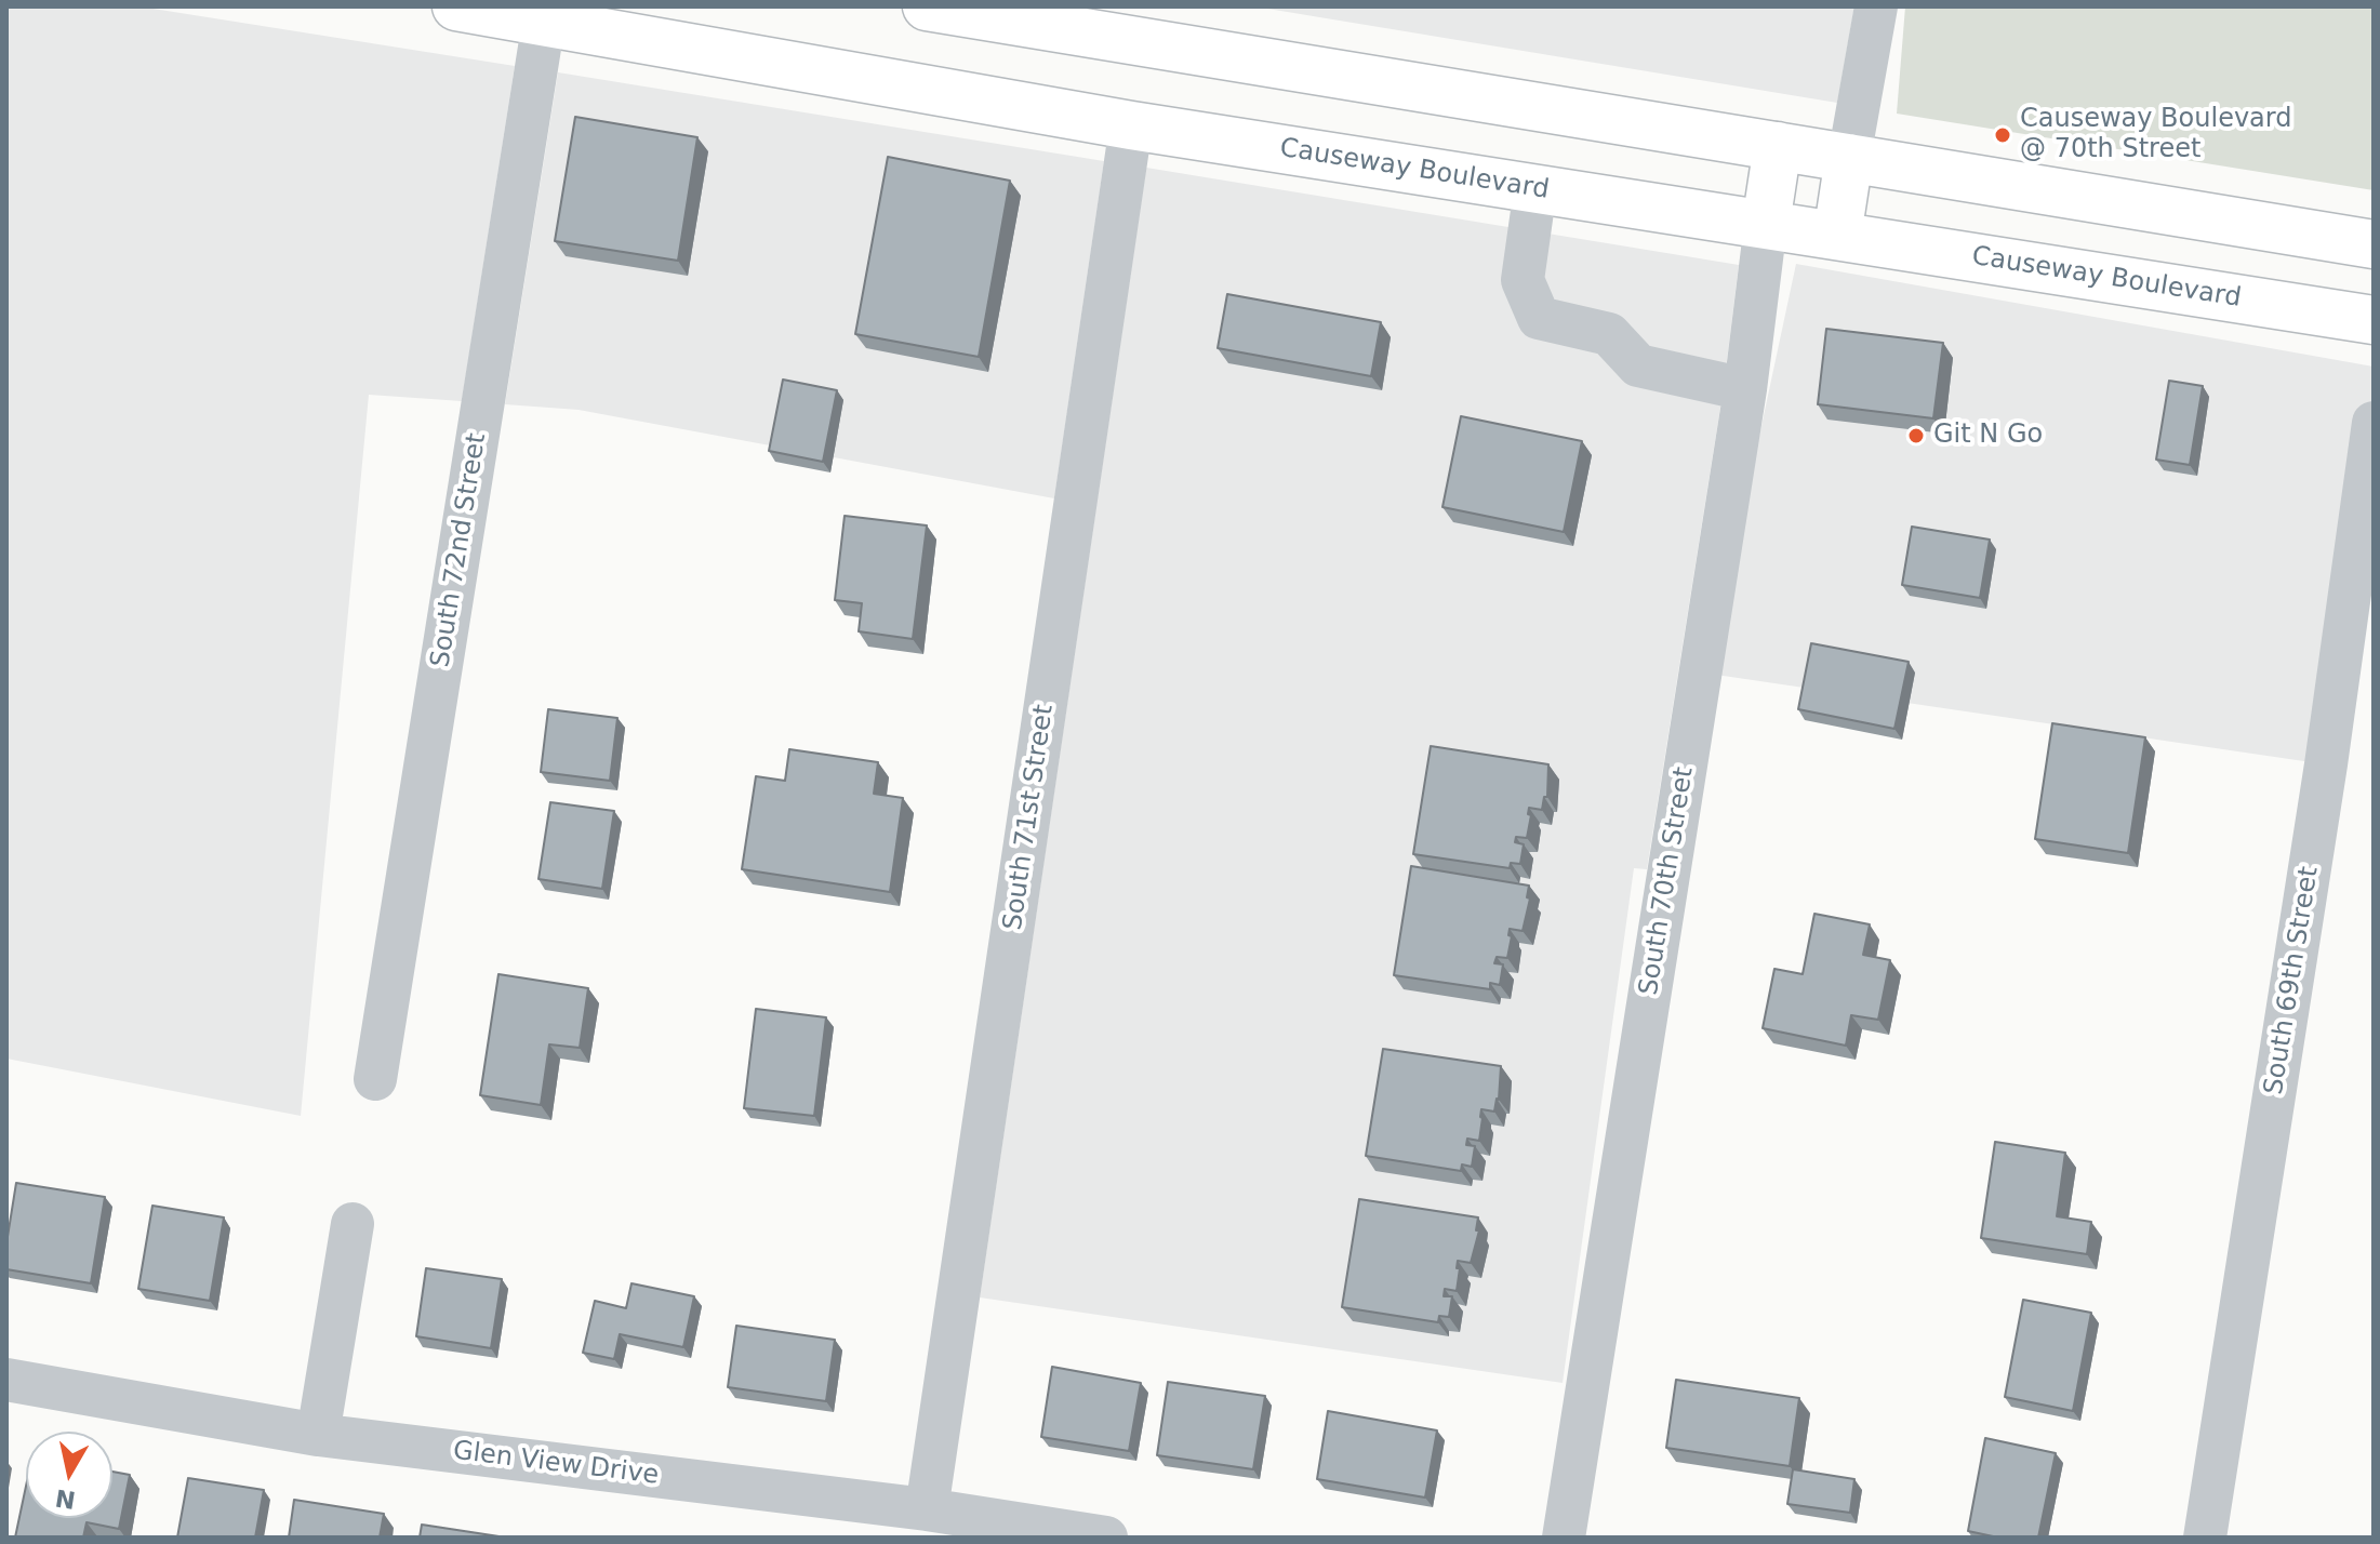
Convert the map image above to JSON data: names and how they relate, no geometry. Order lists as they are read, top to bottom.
{
  "streets": {
    "main road": ["Causeway Boulevard"],
    "street": [
      "South 72nd Street",
      "South 71st Street",
      "South 70th Street",
      "South 69th Street",
      "Glen View Drive"
    ]
  },
  "crossings": [
    ["Causeway Boulevard", "South 72nd Street"],
    ["Causeway Boulevard", "South 71st Street"],
    ["Causeway Boulevard", "South 70th Street"],
    ["South 71st Street", "Glen View Drive"]
  ],
  "places": ["Causeway Boulevard @ 70th Street", "Git N Go"],
  "north": "bottom"
}
